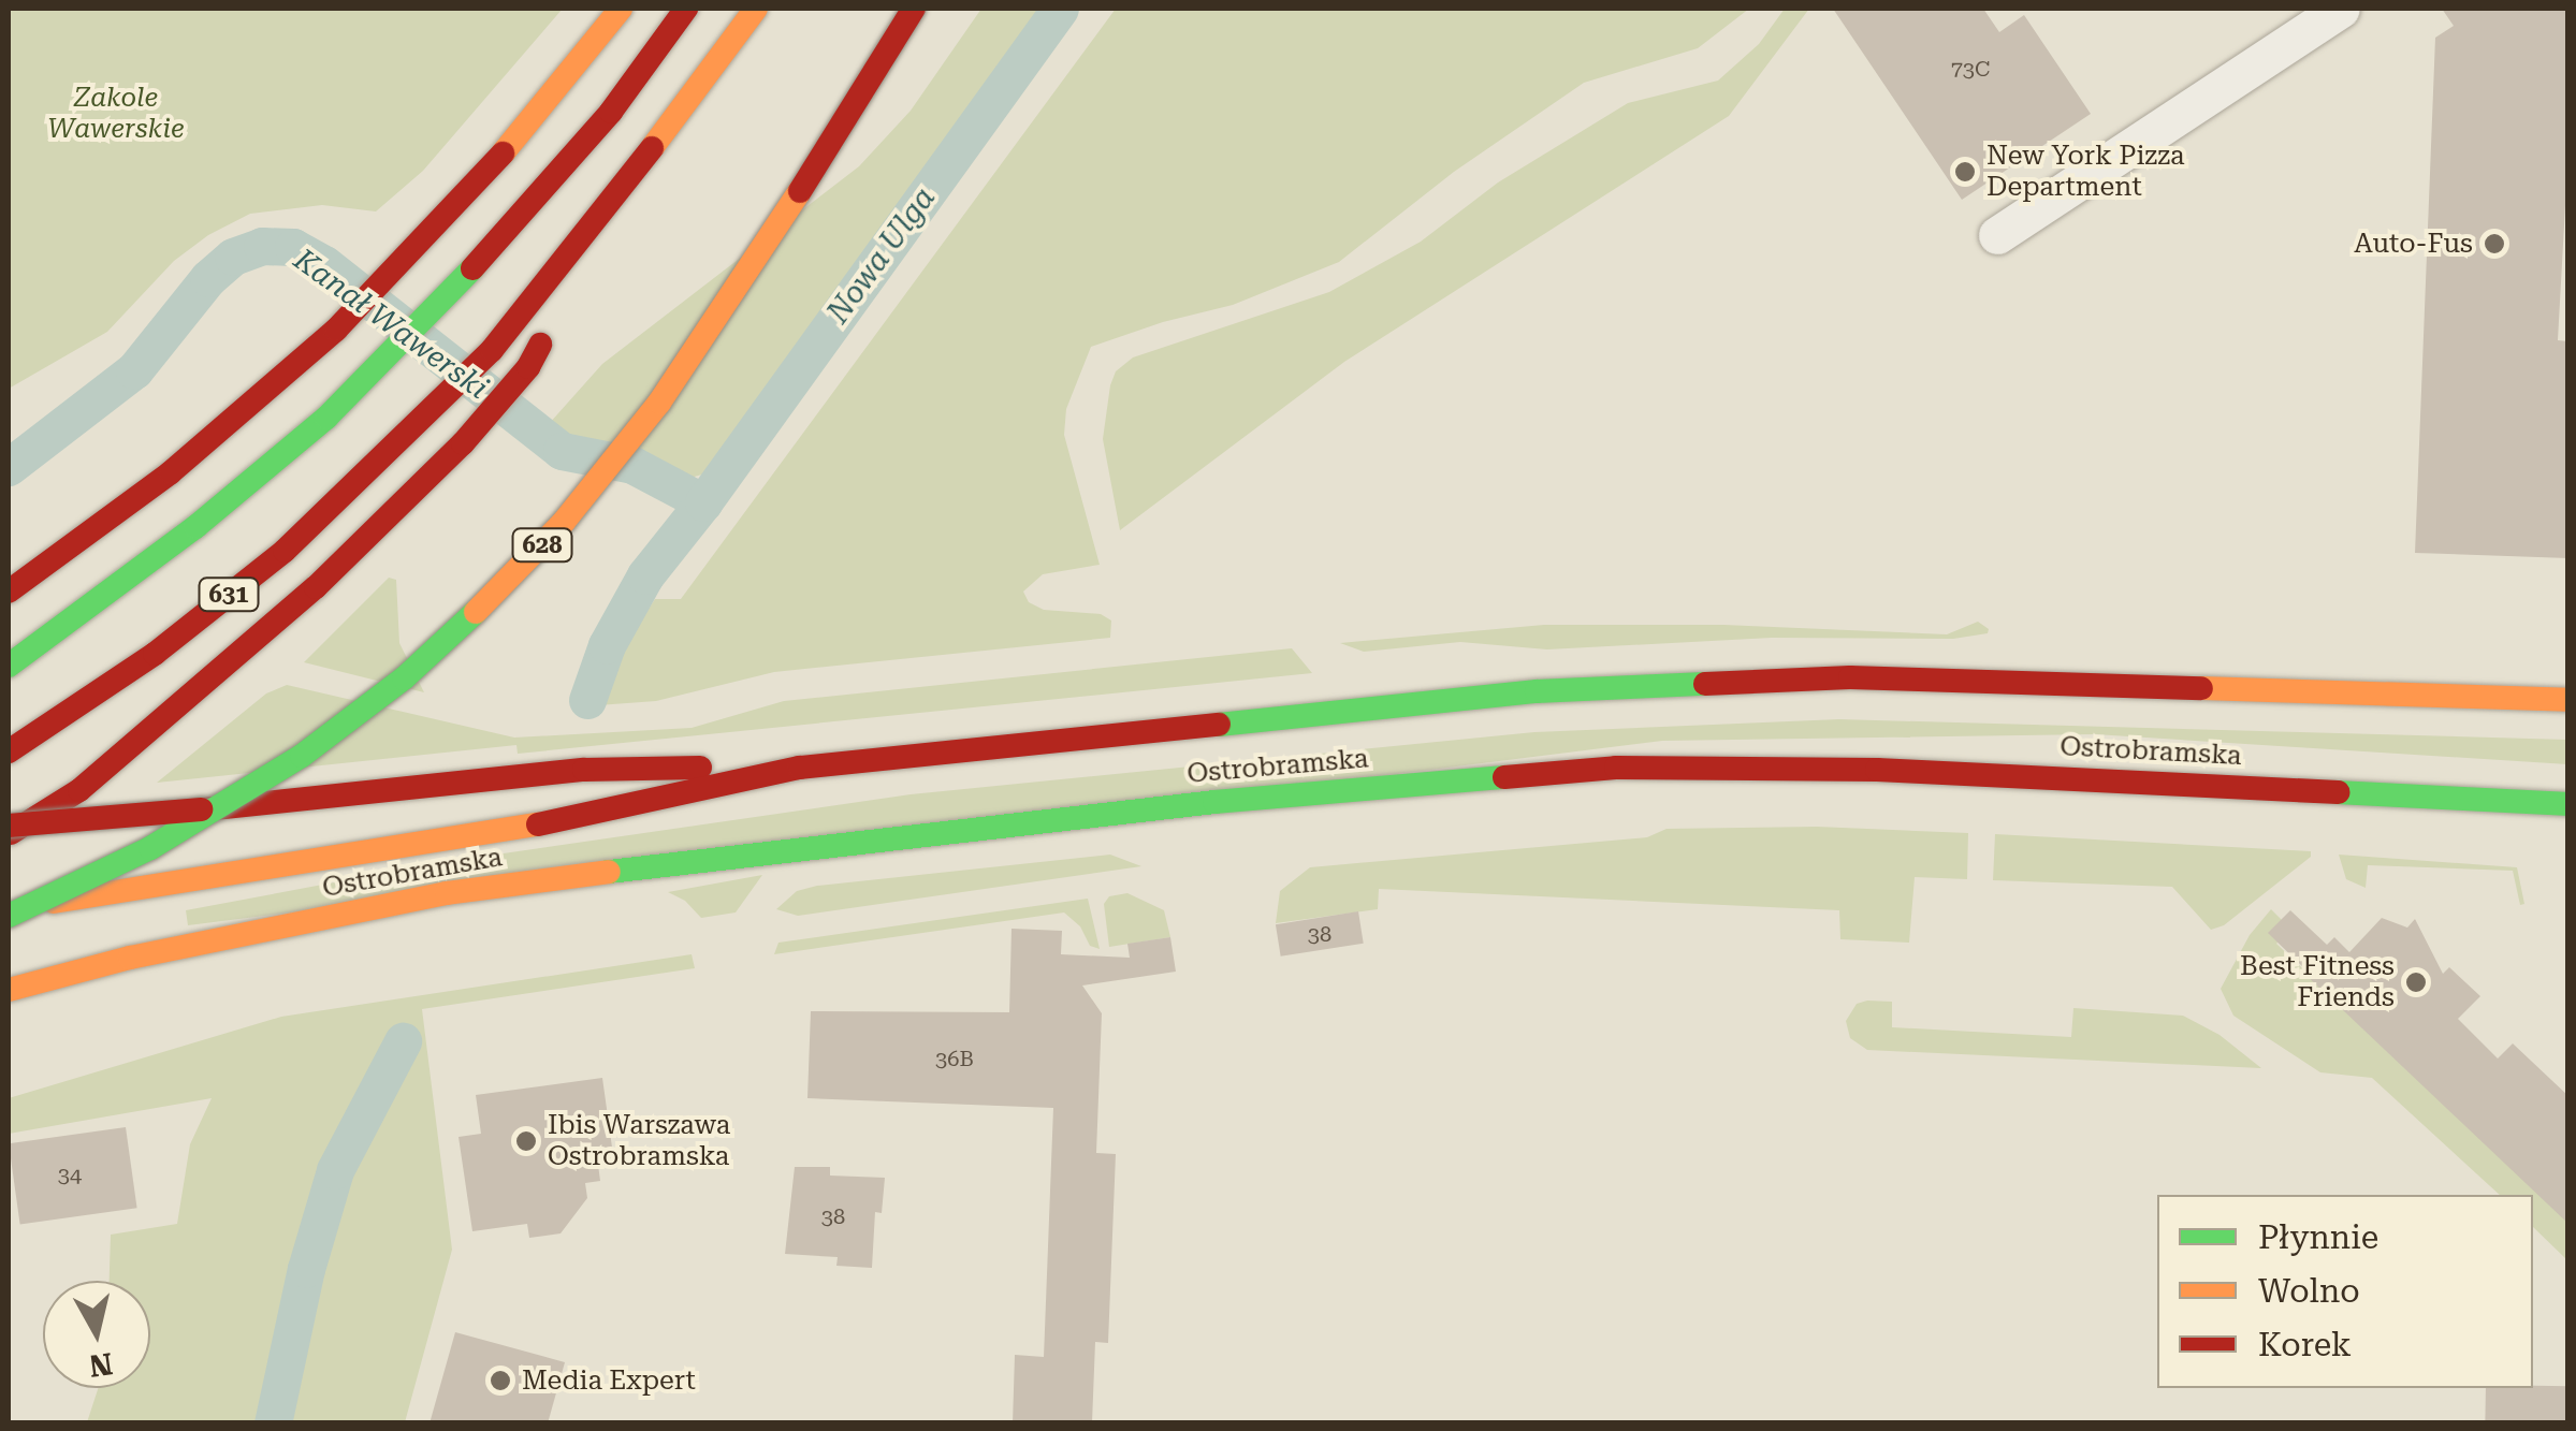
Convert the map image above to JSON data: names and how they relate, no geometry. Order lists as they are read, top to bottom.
{
  "streets": {
    "main road": ["628", "631", "Ostrobramska"]
  },
  "crossings": [
    ["628", "Ostrobramska"]
  ],
  "water": ["Nowa Ulga", "Kanał Wawerski"],
  "parks": ["Zakole Wawerskie"],
  "places": [
    "New York Pizza Department",
    "Auto-Fus",
    "Best Fitness Friends",
    "Ibis Warszawa Ostrobramska",
    "Media Expert"
  ],
  "house_numbers": [
    "73C",
    "38",
    "36B",
    "34",
    "38"
  ],
  "legend": ["Płynnie", "Wolno", "Korek"],
  "north": "bottom"
}
